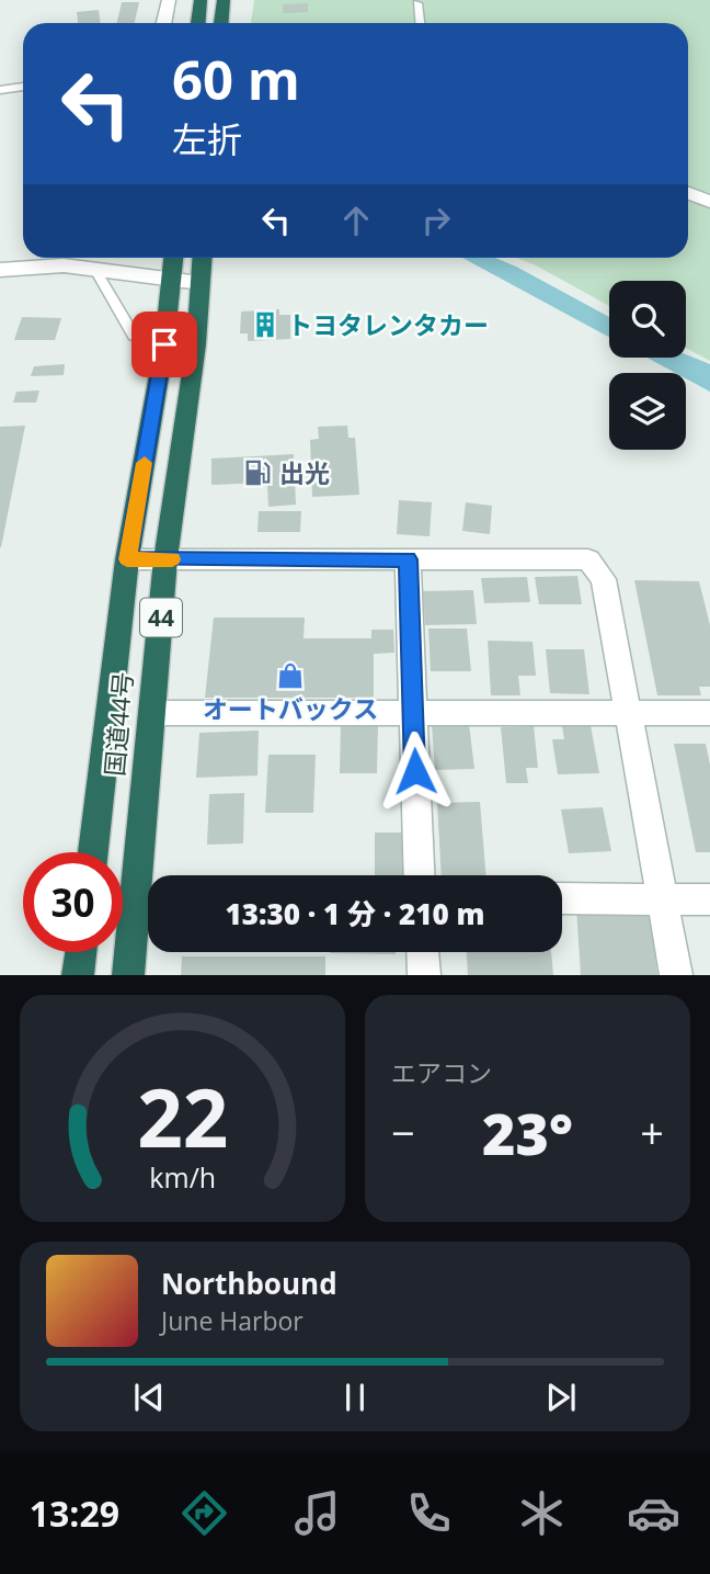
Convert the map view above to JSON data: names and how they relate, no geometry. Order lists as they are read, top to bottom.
{
  "streets": {
    "highway": ["44", "国道44号"]
  },
  "places": {
    "building": ["トヨタレンタカー"],
    "fuel station": ["出光"],
    "shop": ["オートバックス"]
  },
  "page": {
    "turn": ["60 m", "左折"],
    "limit": "30",
    "trip": "13:30 · 1 分 · 210 m",
    "tile": "エアコン",
    "heat": ["−", "23°", "+"],
    "song": ["Northbound", "June Harbor"],
    "tabs": "13:29",
    "gauge": ["22", "km/h"]
  }
}
